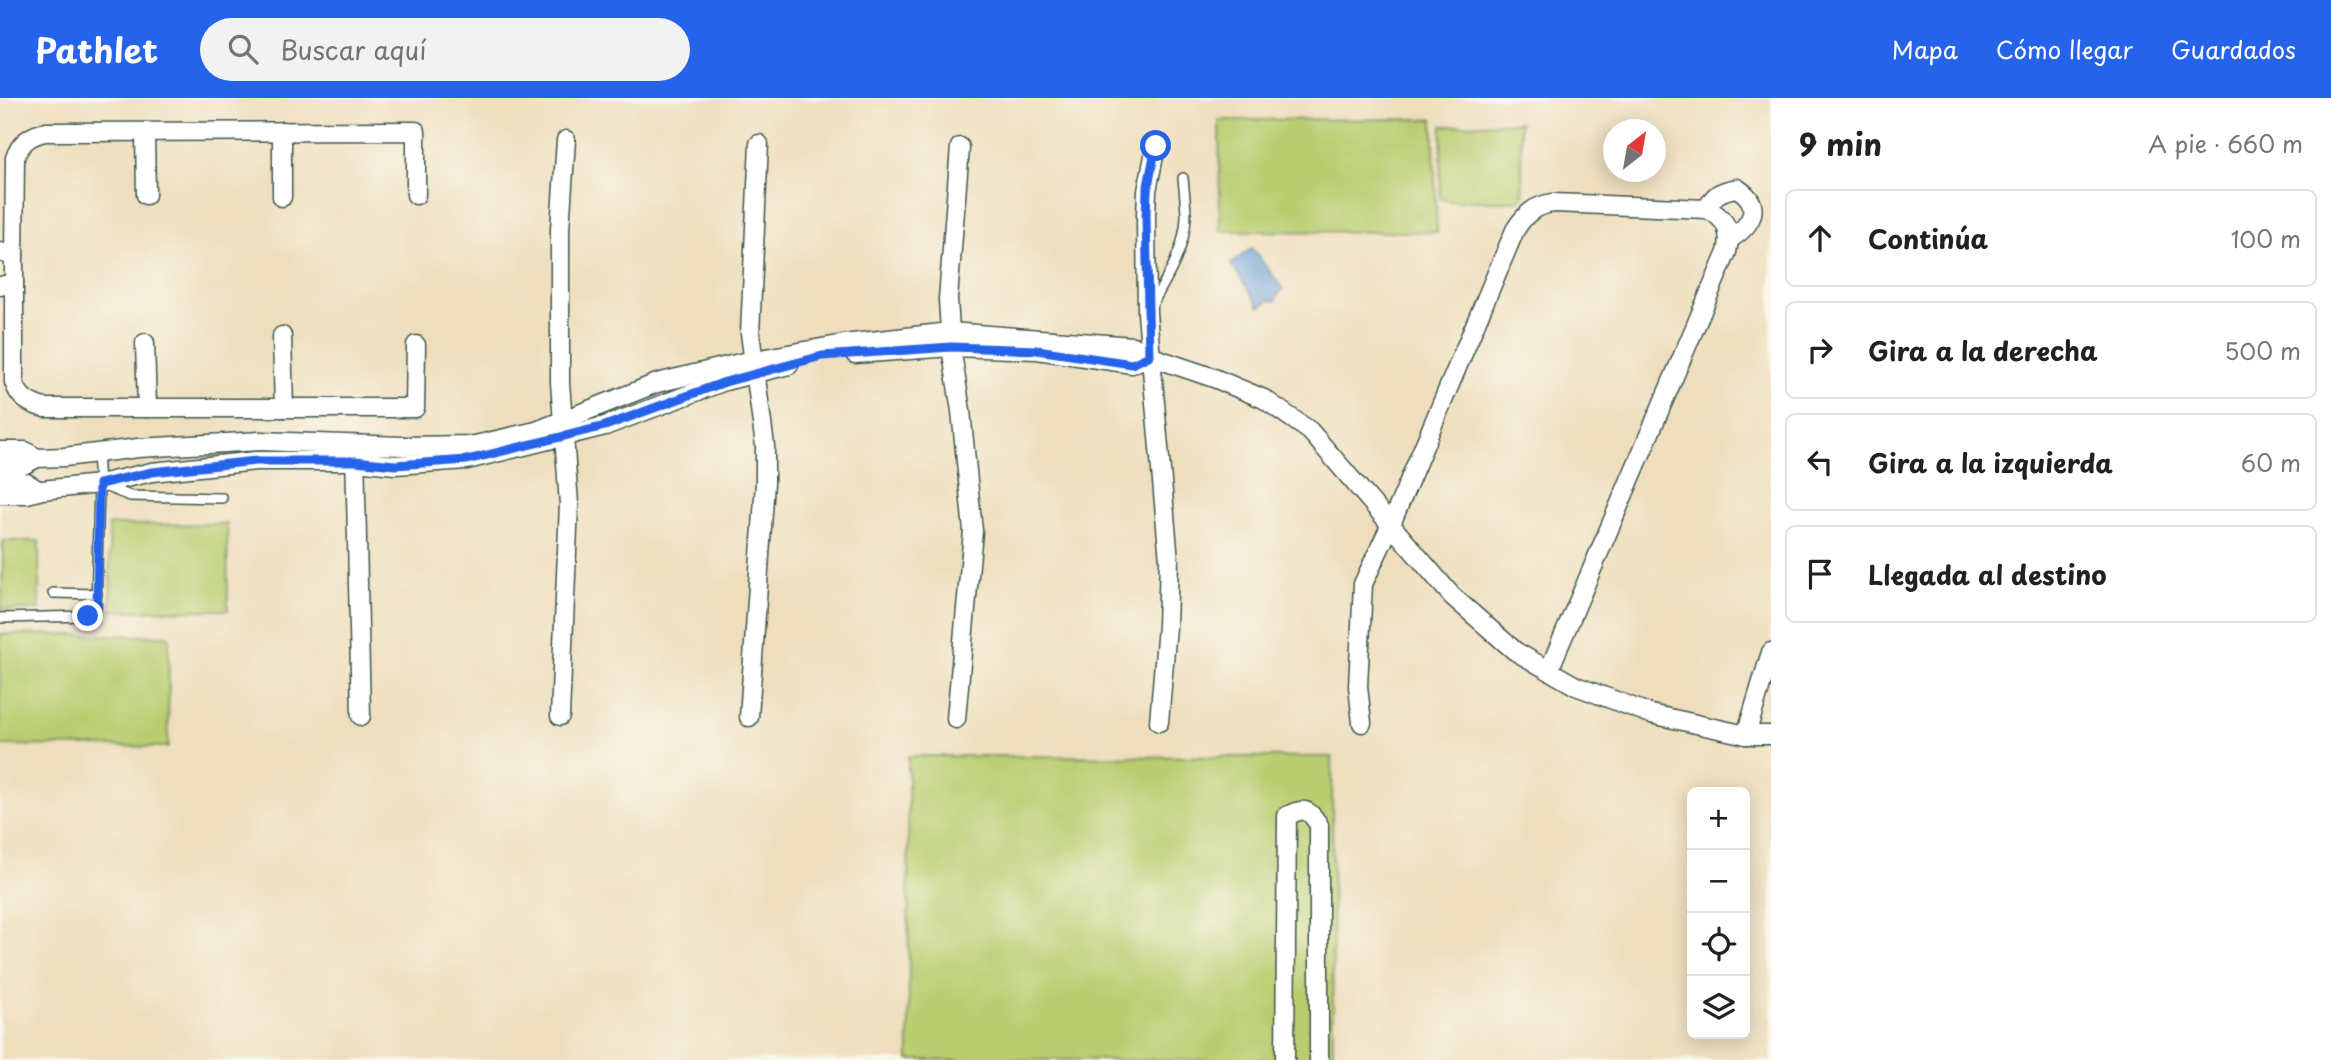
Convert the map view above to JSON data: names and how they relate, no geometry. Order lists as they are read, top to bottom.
{
  "north": "top right",
  "page": {
    "header": "Pathlet",
    "search": "Buscar aquí",
    "nav": ["Mapa", "Cómo llegar", "Guardados"],
    "heading": ["9 min", "A pie · 660 m"],
    "list": [
      ["Continúa", "100 m"],
      ["Gira a la derecha", "500 m"],
      ["Gira a la izquierda", "60 m"],
      "Llegada al destino"
    ],
    "map_buttons": ["+", "−"]
  }
}
